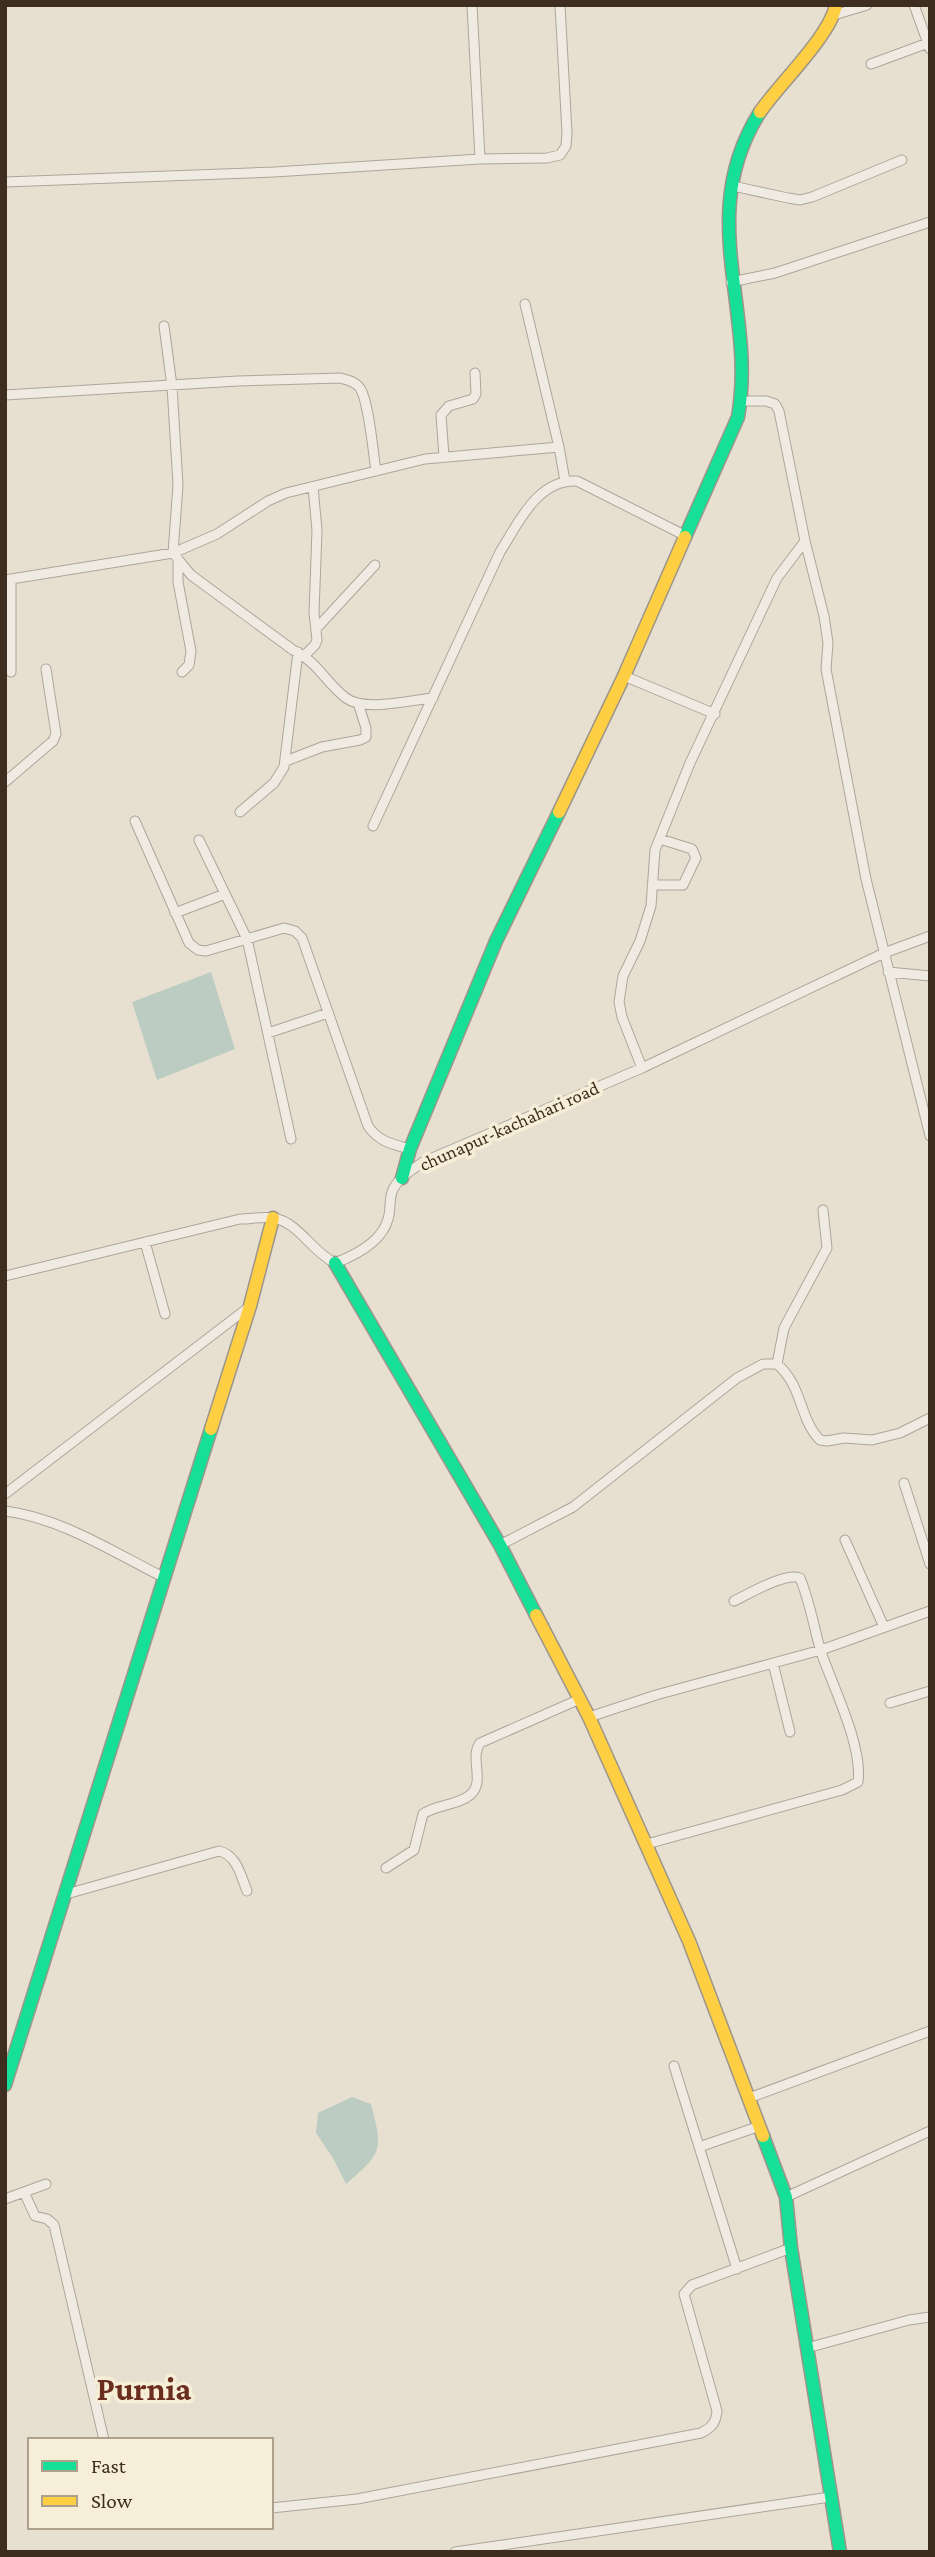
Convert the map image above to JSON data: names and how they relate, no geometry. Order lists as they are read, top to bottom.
{
  "streets": {
    "street": ["chunapur-kachahari road"]
  },
  "districts": ["Purnia"],
  "legend": ["Fast", "Slow"]
}
